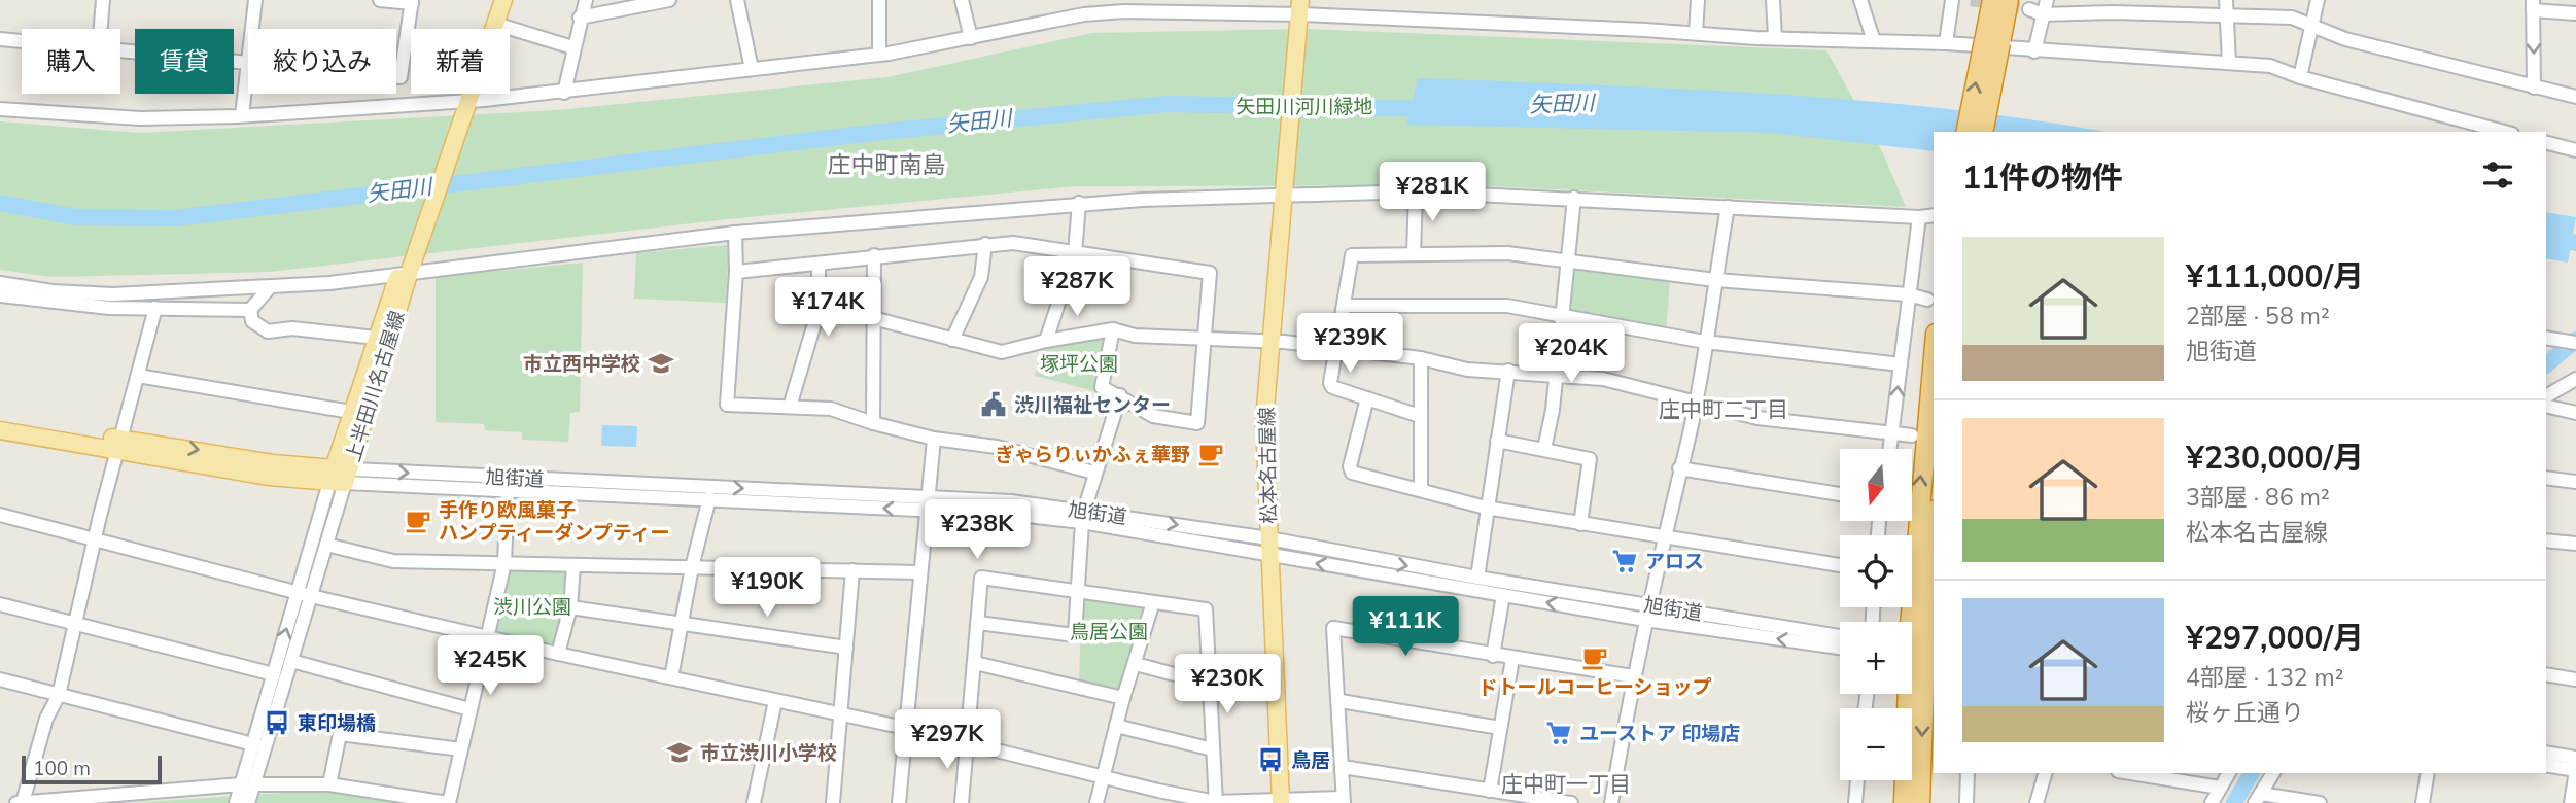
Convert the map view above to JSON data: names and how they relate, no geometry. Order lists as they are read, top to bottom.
{
  "streets": {
    "main road": ["上半田川名古屋線", "松本名古屋線"],
    "street": ["旭街道"]
  },
  "crossings": [
    ["上半田川名古屋線", "旭街道"],
    ["松本名古屋線", "旭街道"]
  ],
  "districts": ["庄中町南島", "庄中町二丁目", "庄中町一丁目"],
  "water": ["矢田川"],
  "parks": [
    "矢田川河川緑地",
    "塚坪公園",
    "渋川公園",
    "鳥居公園"
  ],
  "places": {
    "school or university": ["市立西中学校", "市立渋川小学校"],
    "public building": ["渋川福祉センター"],
    "cafe": ["ぎゃらりぃかふぇ華野", "手作り欧風菓子 ハンプティーダンプティー", "ドトールコーヒーショップ"],
    "supermarket": ["アロス", "ユーストア 印場店"],
    "bus stop": ["東印場橋", "鳥居"]
  },
  "scale_bar": "100 m",
  "north": "bottom",
  "page": {
    "chip": [
      "購入",
      "賃貸",
      "絞り込み",
      "新着"
    ],
    "heading": "11件の物件",
    "price": [
      "¥281K",
      "¥287K",
      "¥174K",
      "¥239K",
      "¥204K",
      "¥238K",
      "¥190K",
      "¥111K",
      "¥245K",
      "¥230K",
      "¥297K"
    ],
    "list": [
      {
        "name": "¥111,000/月",
        "note": "2部屋 · 58 m² · 旭街道"
      },
      {
        "name": "¥230,000/月",
        "note": "3部屋 · 86 m² · 松本名古屋線"
      },
      {
        "name": "¥297,000/月",
        "note": "4部屋 · 132 m² · 桜ヶ丘通り"
      }
    ],
    "map_buttons": ["+", "−"],
    "scale": "100 m"
  }
}
